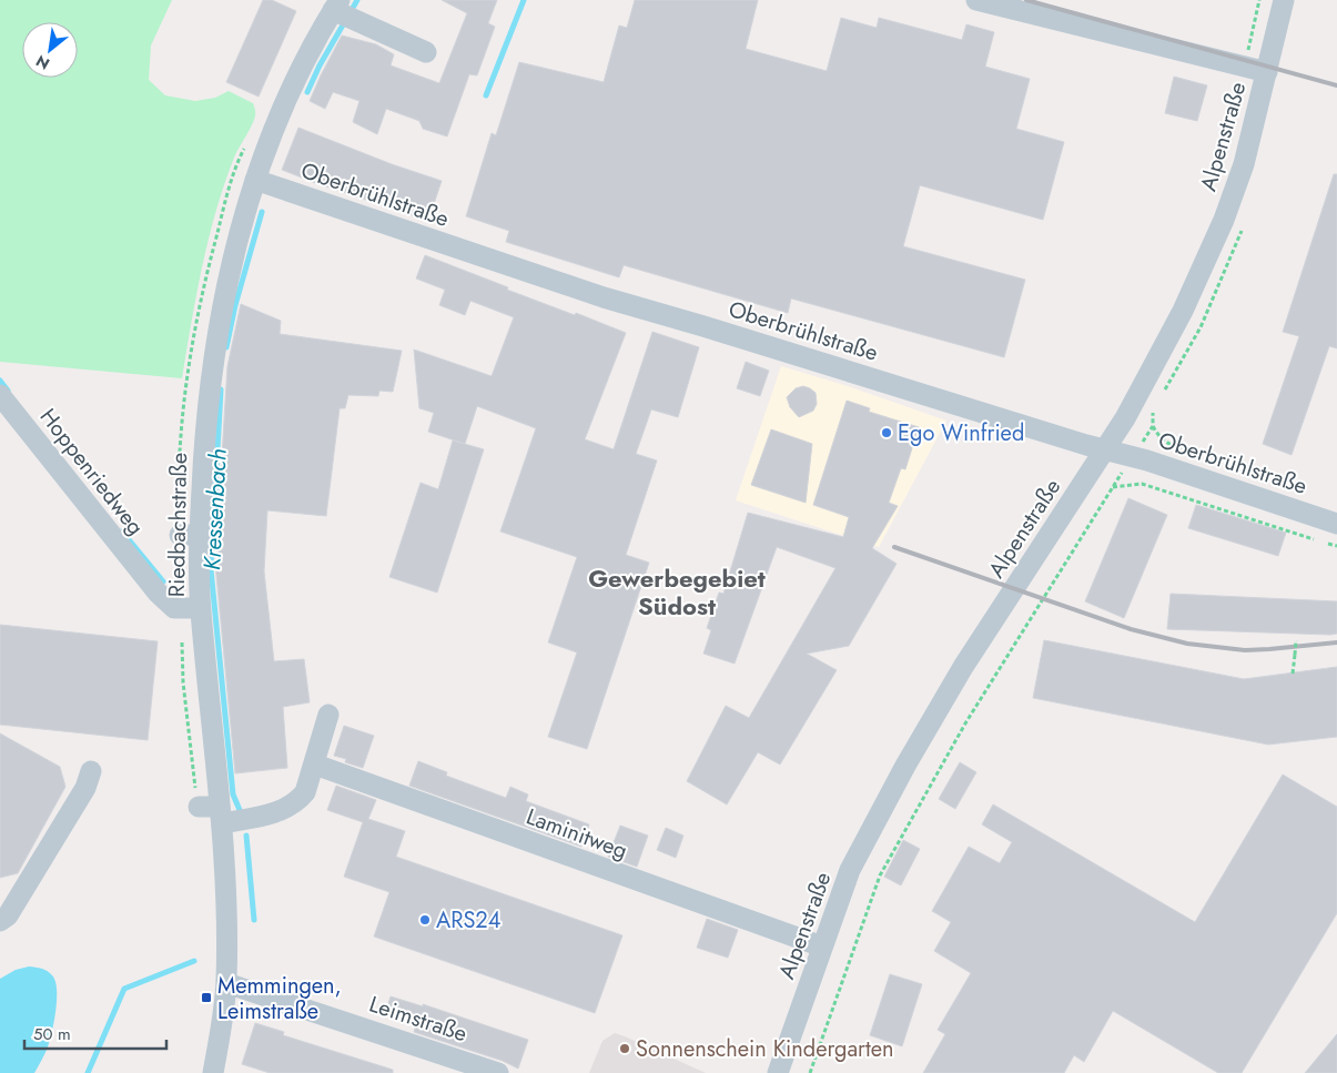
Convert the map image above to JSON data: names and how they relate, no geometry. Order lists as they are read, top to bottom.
{
  "streets": {
    "street": [
      "Alpenstraße",
      "Oberbrühlstraße",
      "Hoppenriedweg",
      "Riedbachstraße",
      "Laminitweg",
      "Leimstraße"
    ]
  },
  "crossings": [
    ["Alpenstraße", "Oberbrühlstraße"],
    ["Alpenstraße", "Laminitweg"],
    ["Oberbrühlstraße", "Riedbachstraße"],
    ["Hoppenriedweg", "Riedbachstraße"],
    ["Riedbachstraße", "Leimstraße"]
  ],
  "districts": ["Gewerbegebiet Südost"],
  "water": ["Kressenbach"],
  "places": {
    "other": ["Ego Winfried", "ARS24", "Sonnenschein Kindergarten"],
    "transit": ["Memmingen, Leimstraße"]
  },
  "scale_bar": "50 m",
  "north": "bottom left"
}
